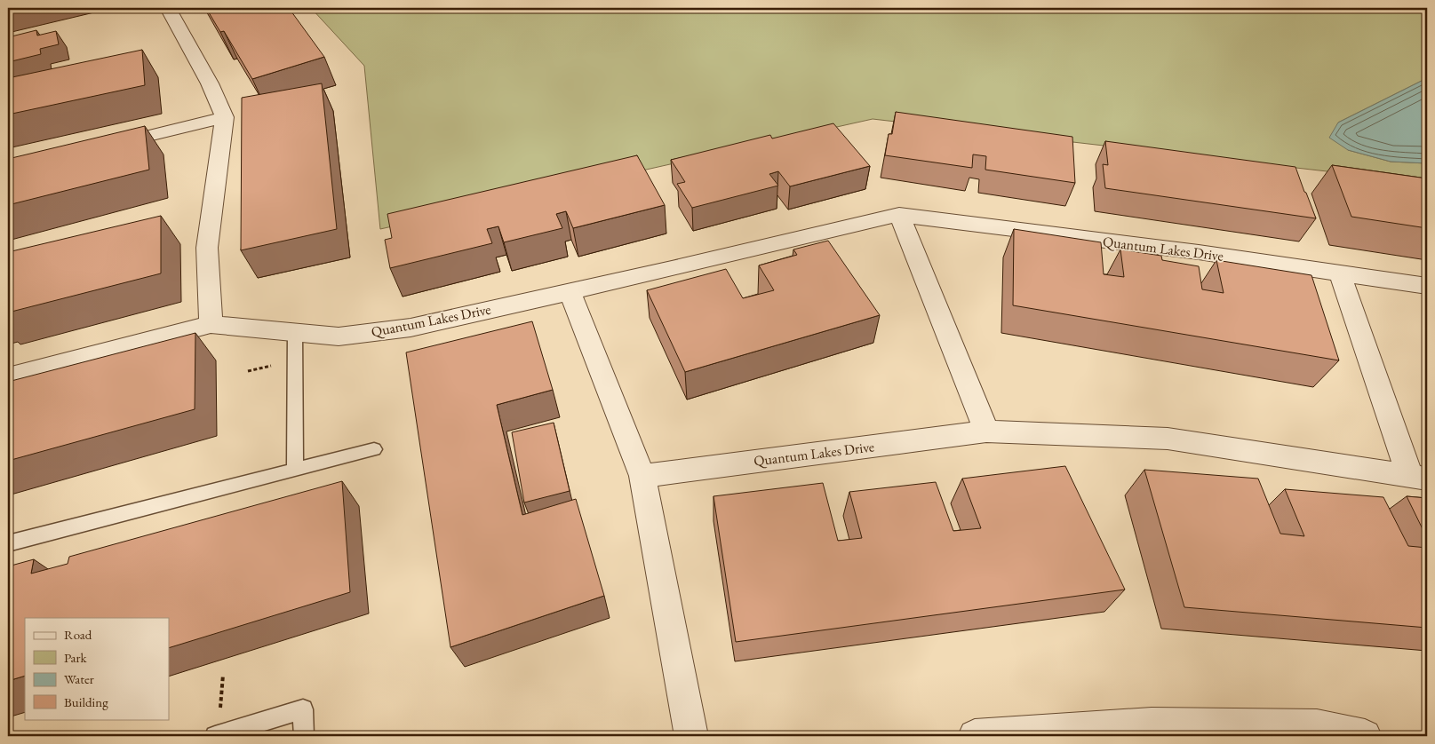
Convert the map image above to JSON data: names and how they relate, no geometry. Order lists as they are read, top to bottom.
{
  "streets": {
    "street": ["Quantum Lakes Drive"]
  },
  "legend": [
    "Road",
    "Park",
    "Water",
    "Building"
  ]
}
